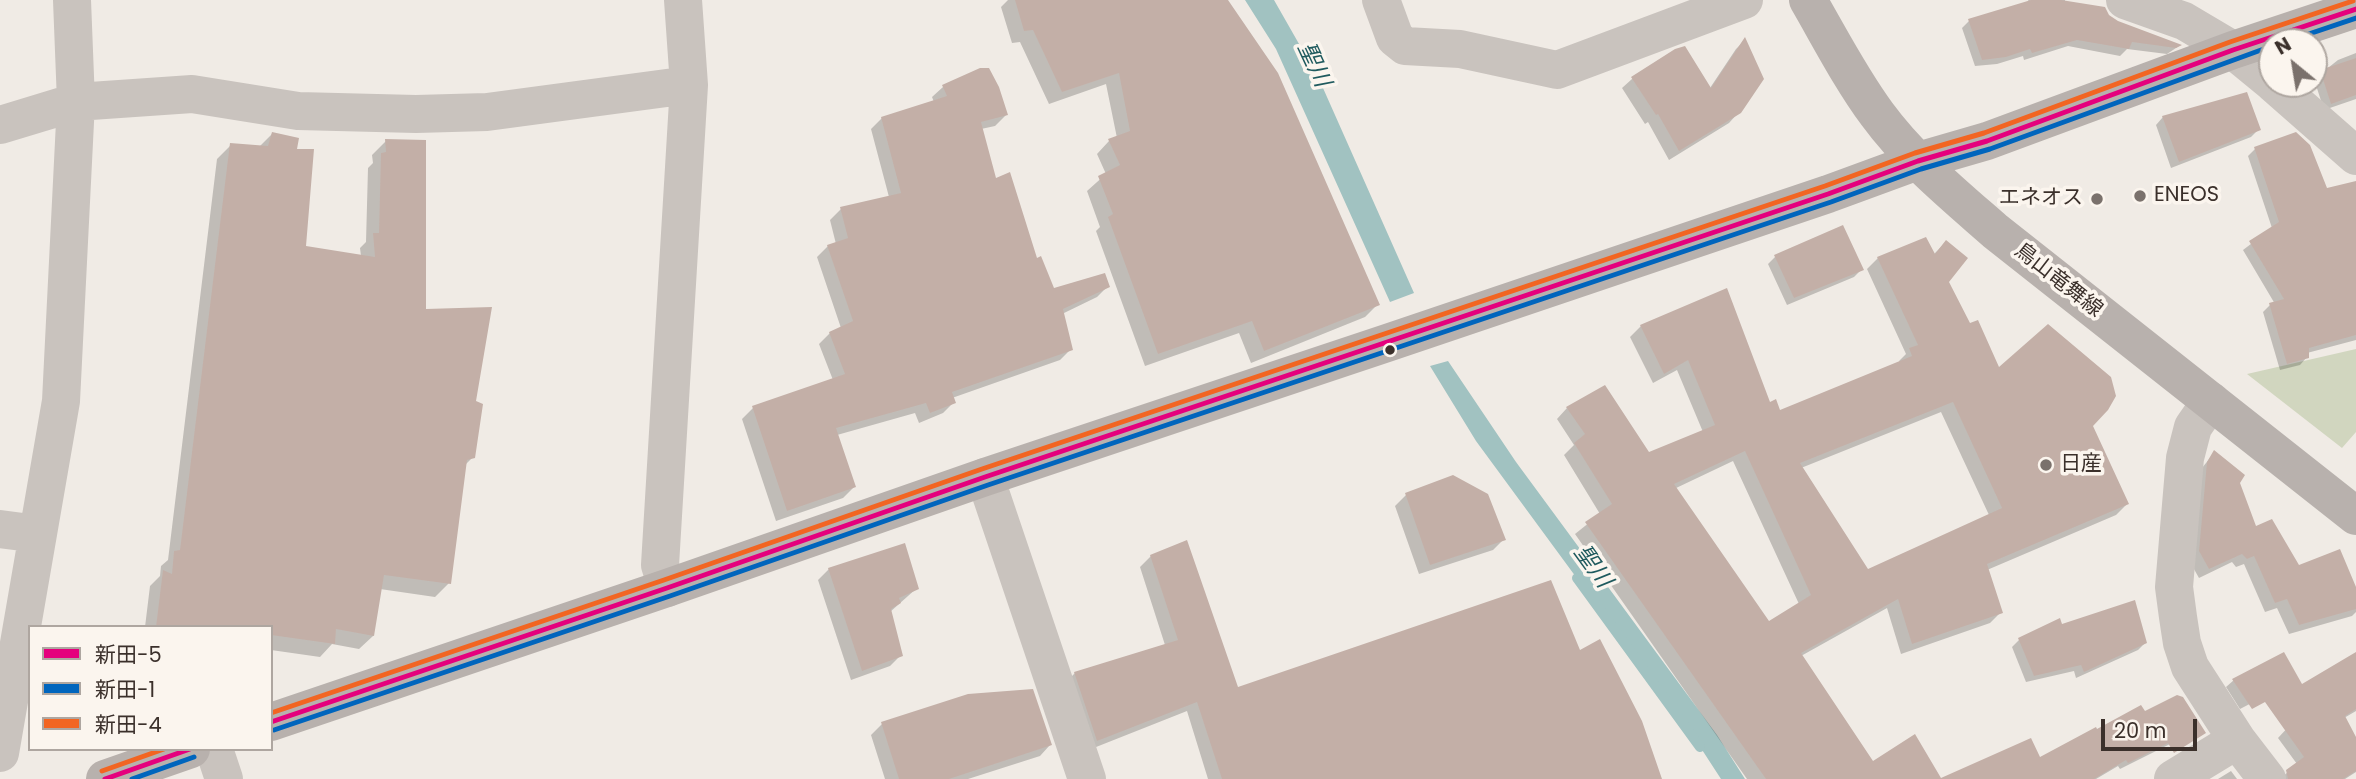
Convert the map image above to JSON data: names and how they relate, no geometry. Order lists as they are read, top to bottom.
{
  "streets": {
    "main road": ["鳥山竜舞線"]
  },
  "water": ["聖川"],
  "places": ["ENEOS", "エネオス", "日産"],
  "lines": ["transit line 新田-4", "transit line 新田-5", "transit line 新田-1"],
  "legend": ["新田-5", "新田-1", "新田-4"],
  "scale_bar": "20 m",
  "north": "top left"
}
